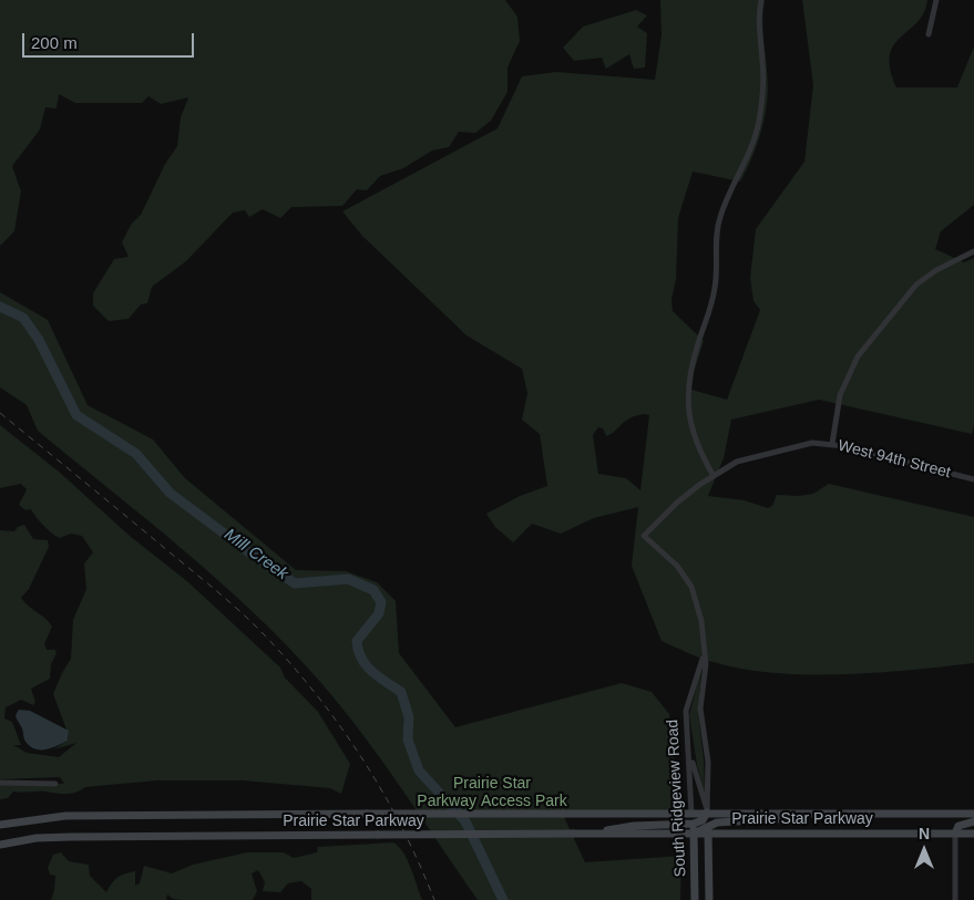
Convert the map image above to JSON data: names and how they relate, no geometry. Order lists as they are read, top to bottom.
{
  "streets": {
    "main road": ["South Ridgeview Road", "Prairie Star Parkway"],
    "street": ["West 94th Street"]
  },
  "crossings": [
    ["West 94th Street", "South Ridgeview Road"],
    ["South Ridgeview Road", "Prairie Star Parkway"]
  ],
  "water": ["Mill Creek"],
  "parks": ["Prairie Star Parkway Access Park"],
  "scale_bar": "200 m",
  "north": "top"
}
